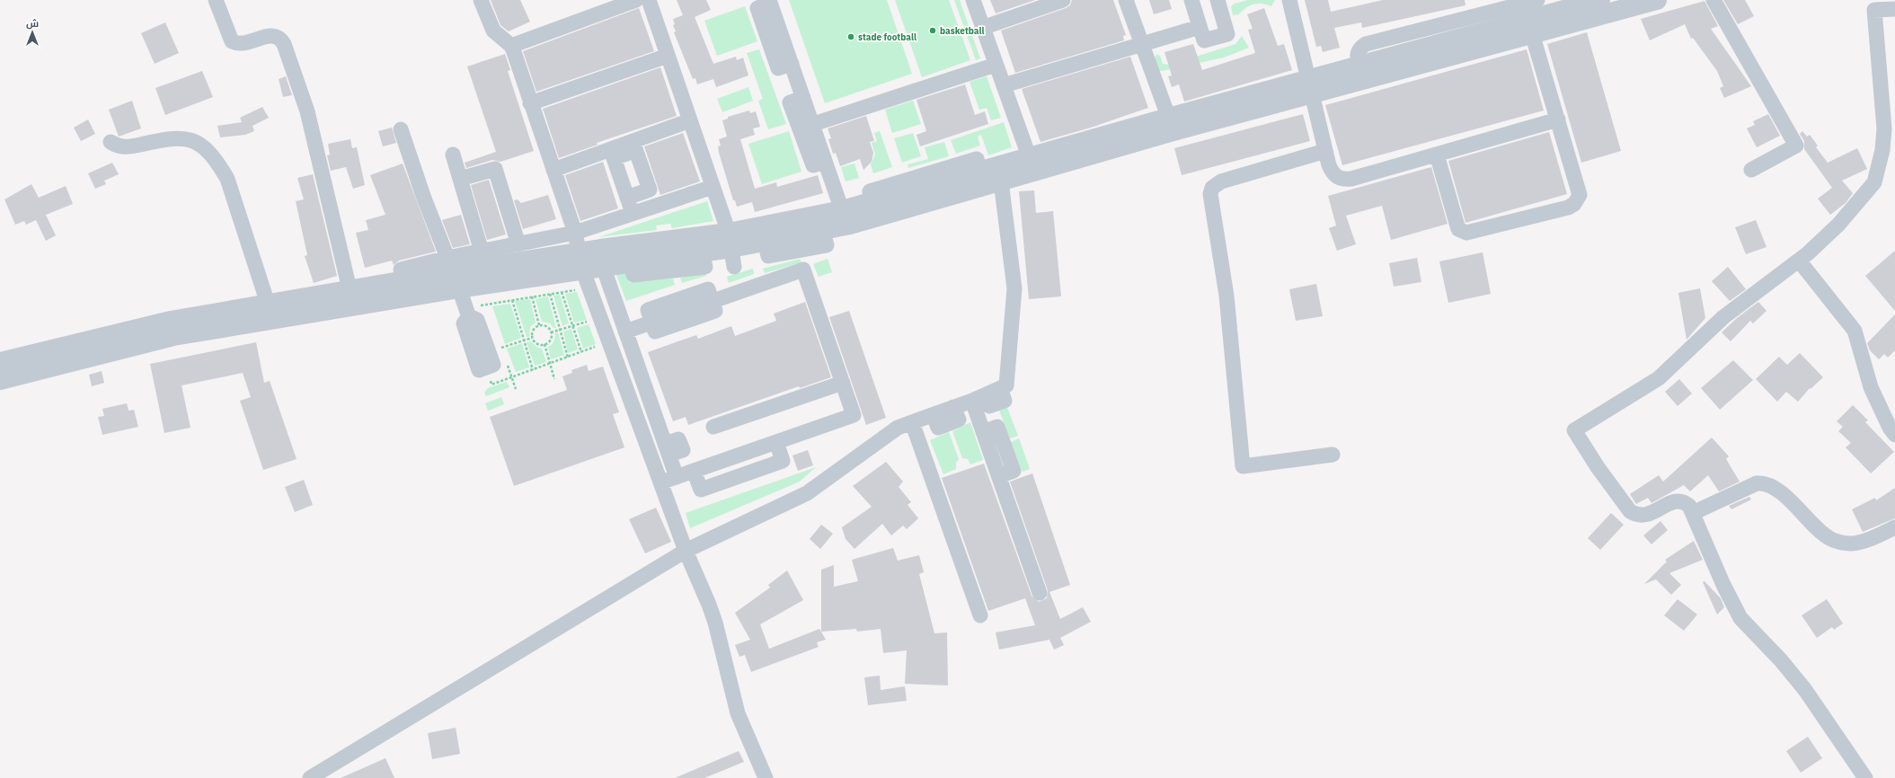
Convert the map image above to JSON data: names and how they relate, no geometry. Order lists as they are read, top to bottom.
{
  "places": ["basketball", "stade football"],
  "north": "top"
}
